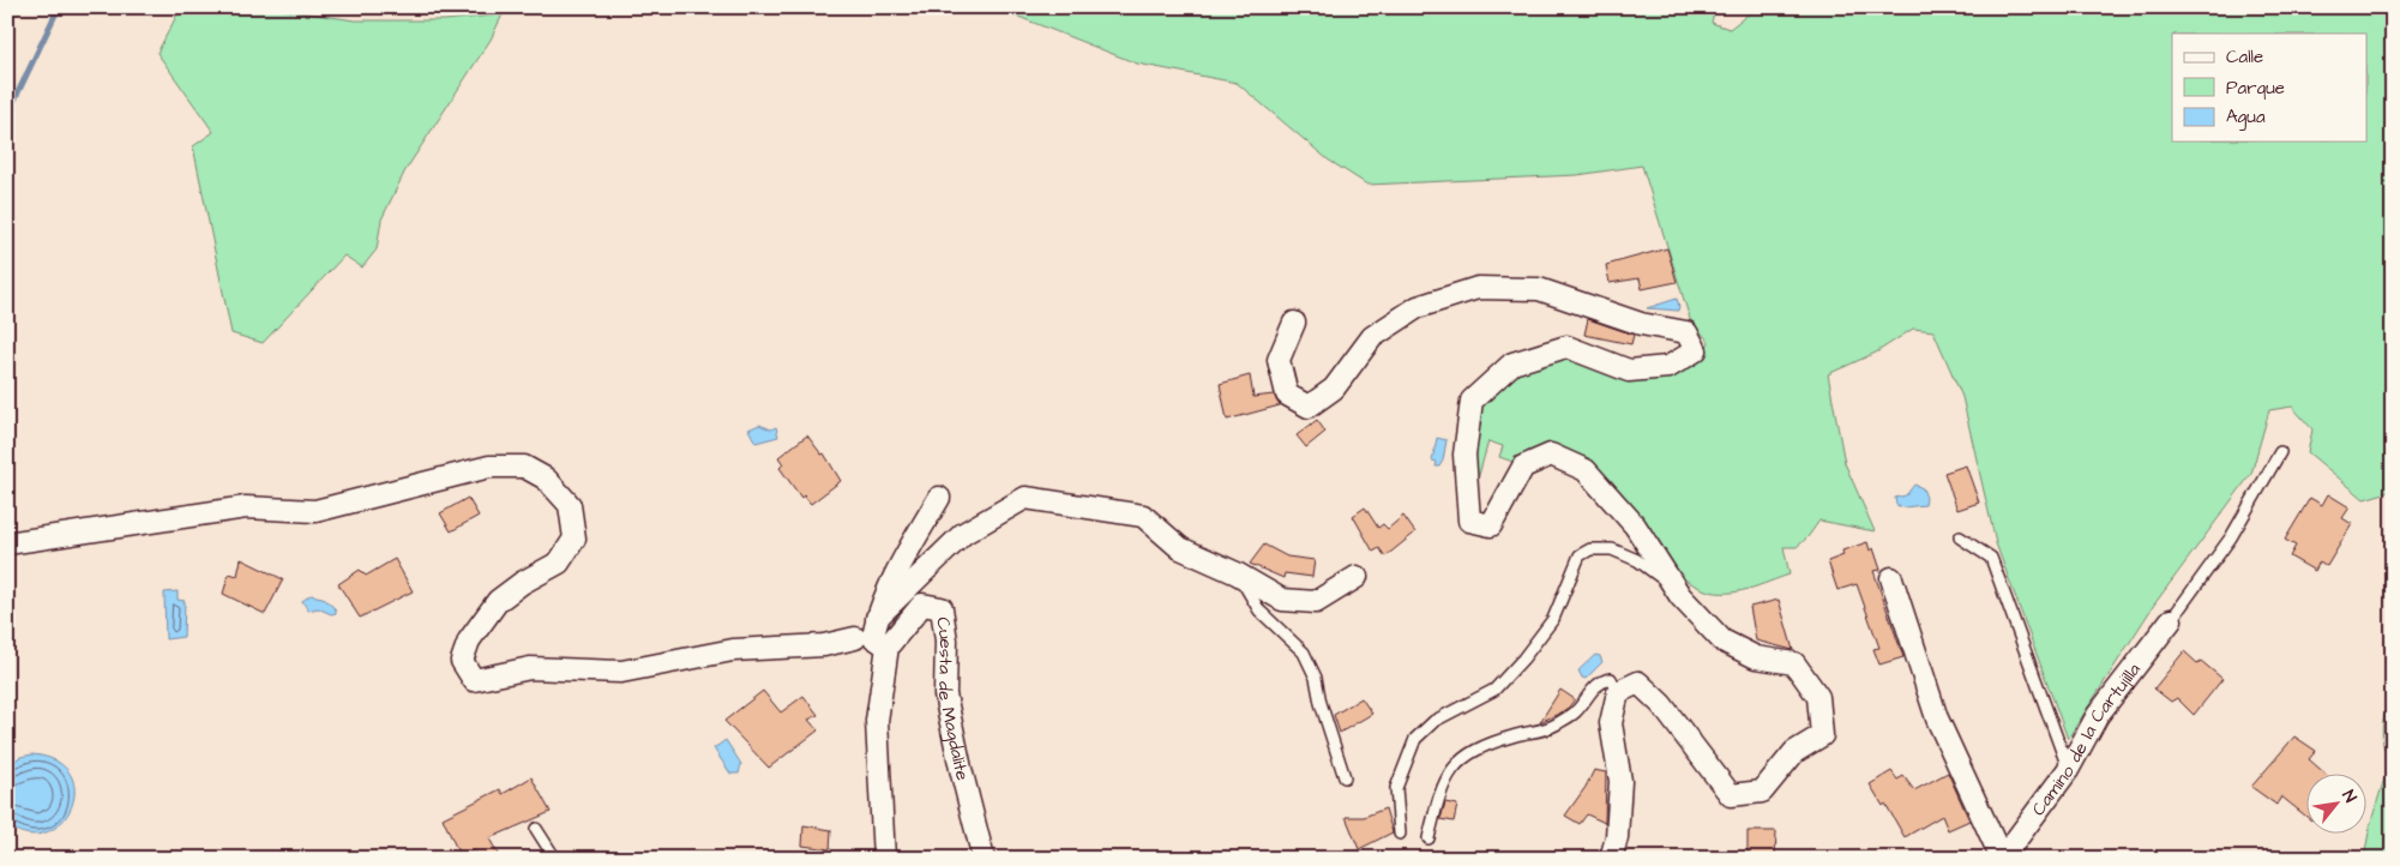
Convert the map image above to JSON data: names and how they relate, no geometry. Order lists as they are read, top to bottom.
{
  "streets": {
    "street": ["Cuesta de Magdalite", "Camino de la Cartujilla"]
  },
  "legend": ["Calle", "Parque", "Agua"],
  "north": "top right"
}
